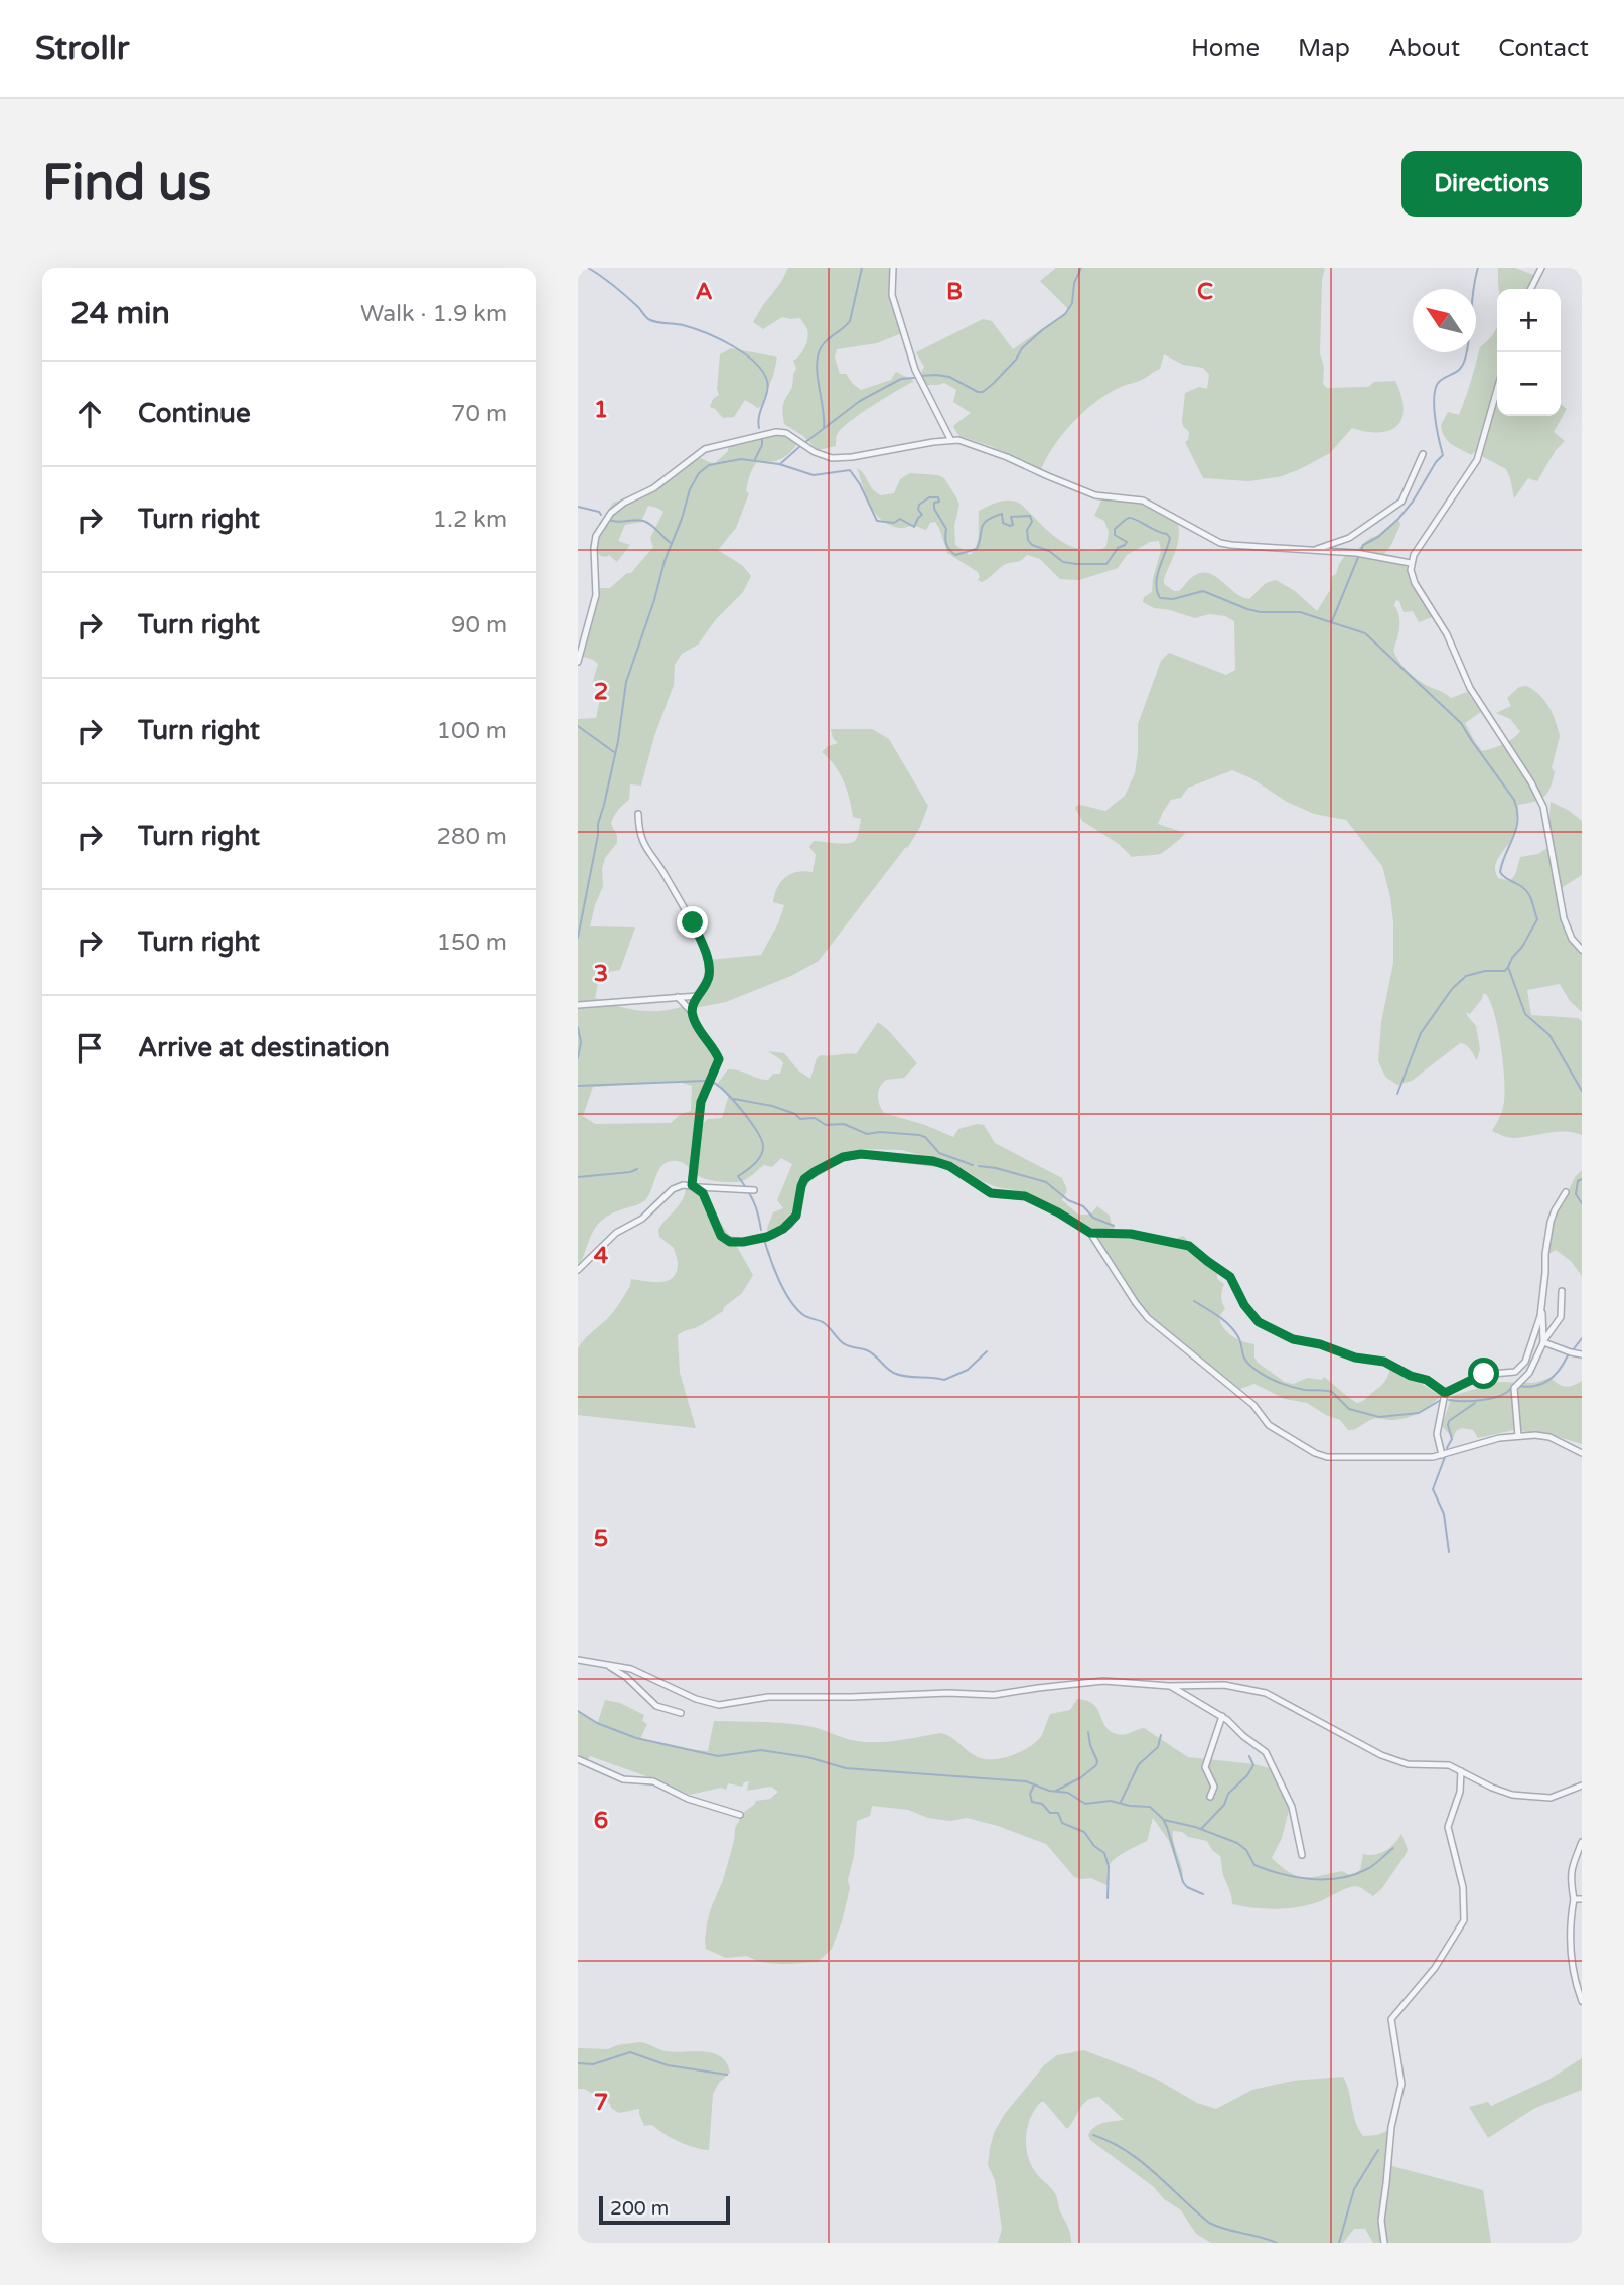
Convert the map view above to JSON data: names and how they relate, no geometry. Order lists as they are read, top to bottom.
{
  "scale_bar": "200 m",
  "north": "top left",
  "page": {
    "header": "Strollr",
    "nav": [
      "Home",
      "Map",
      "About",
      "Contact"
    ],
    "buttons": "Directions",
    "title": "Find us",
    "heading": ["24 min", "Walk · 1.9 km"],
    "map_buttons": ["+", "−"],
    "list": [
      ["Continue", "70 m"],
      ["Turn right", "1.2 km"],
      ["Turn right", "90 m"],
      ["Turn right", "100 m"],
      ["Turn right", "280 m"],
      ["Turn right", "150 m"],
      "Arrive at destination"
    ],
    "scale": "200 m"
  },
  "grid": {
    "columns": ["A", "B", "C"],
    "rows": [
      "1",
      "2",
      "3",
      "4",
      "5",
      "6",
      "7"
    ]
  }
}
